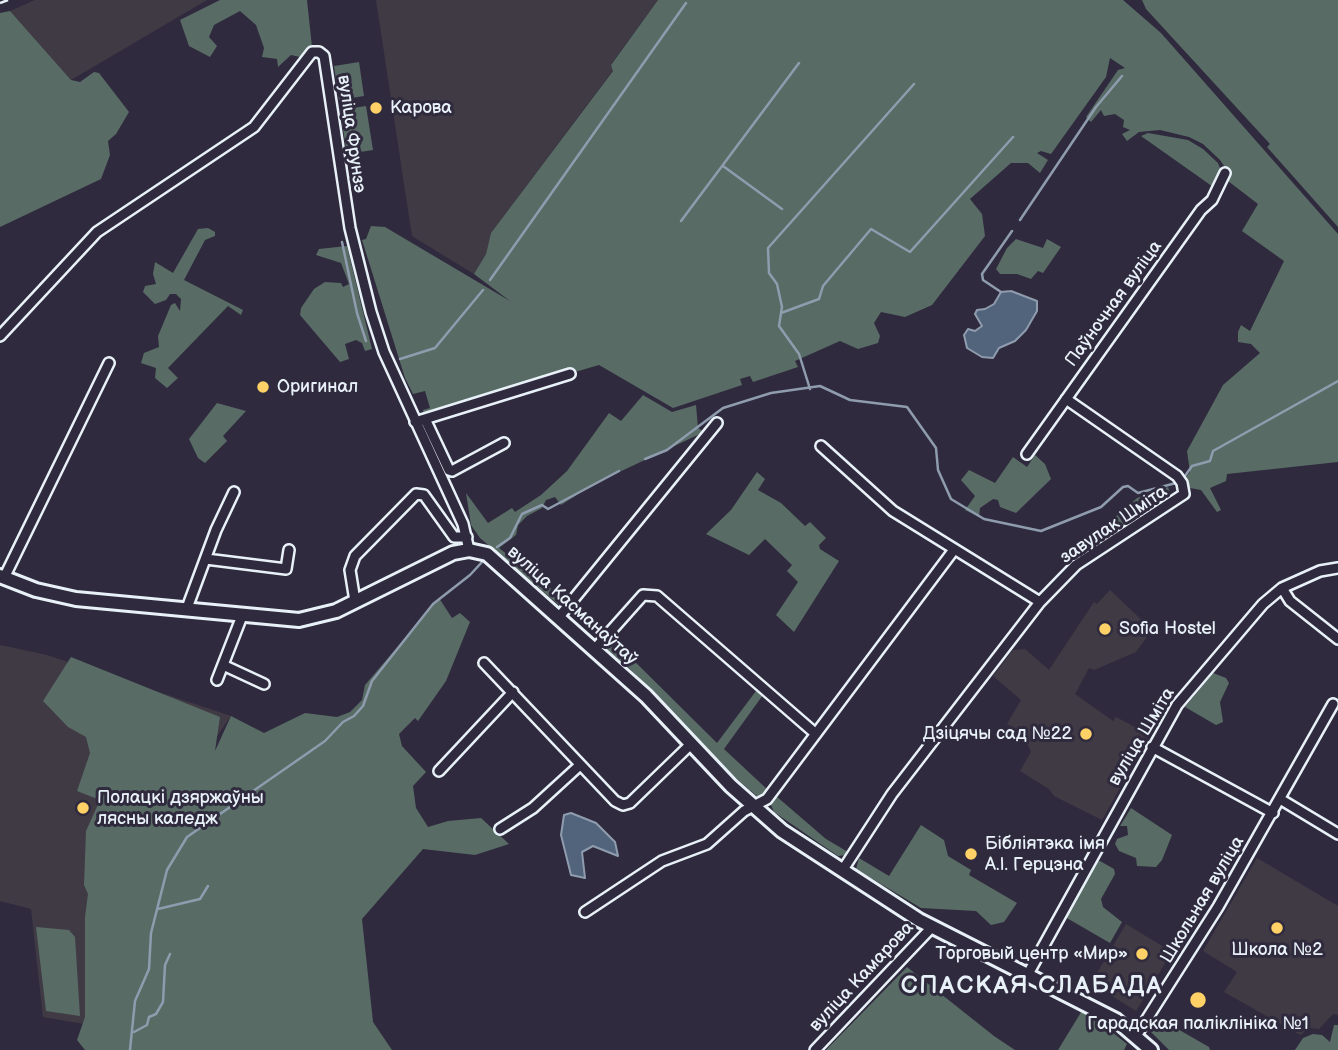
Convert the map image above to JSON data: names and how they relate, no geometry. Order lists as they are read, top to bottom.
{
  "streets": {
    "main road": ["вуліца Касманаўтаў"],
    "street": [
      "вуліца Фрунзэ",
      "Паўночная вуліца",
      "завулак Шміта",
      "вуліца Шміта",
      "Школьная вуліца",
      "вуліца Камарова"
    ]
  },
  "crossings": [
    ["вуліца Фрунзэ", "вуліца Касманаўтаў"],
    ["Паўночная вуліца", "завулак Шміта"],
    ["завулак Шміта", "вуліца Касманаўтаў"],
    ["вуліца Касманаўтаў", "вуліца Шміта"],
    ["вуліца Касманаўтаў", "Школьная вуліца"],
    ["вуліца Касманаўтаў", "вуліца Камарова"]
  ],
  "districts": ["СПАСКАЯ СЛАБАДА"],
  "places": [
    "Карова",
    "Оригинал",
    "Sofia Hostel",
    "Дзіцячы сад №22",
    "Полацкі дзяржаўны лясны каледж",
    "Бібліятэка імя А.І. Герцэна",
    "Школа №2",
    "Торговый центр «Мир»",
    "Гарадская паліклініка №1"
  ]
}
